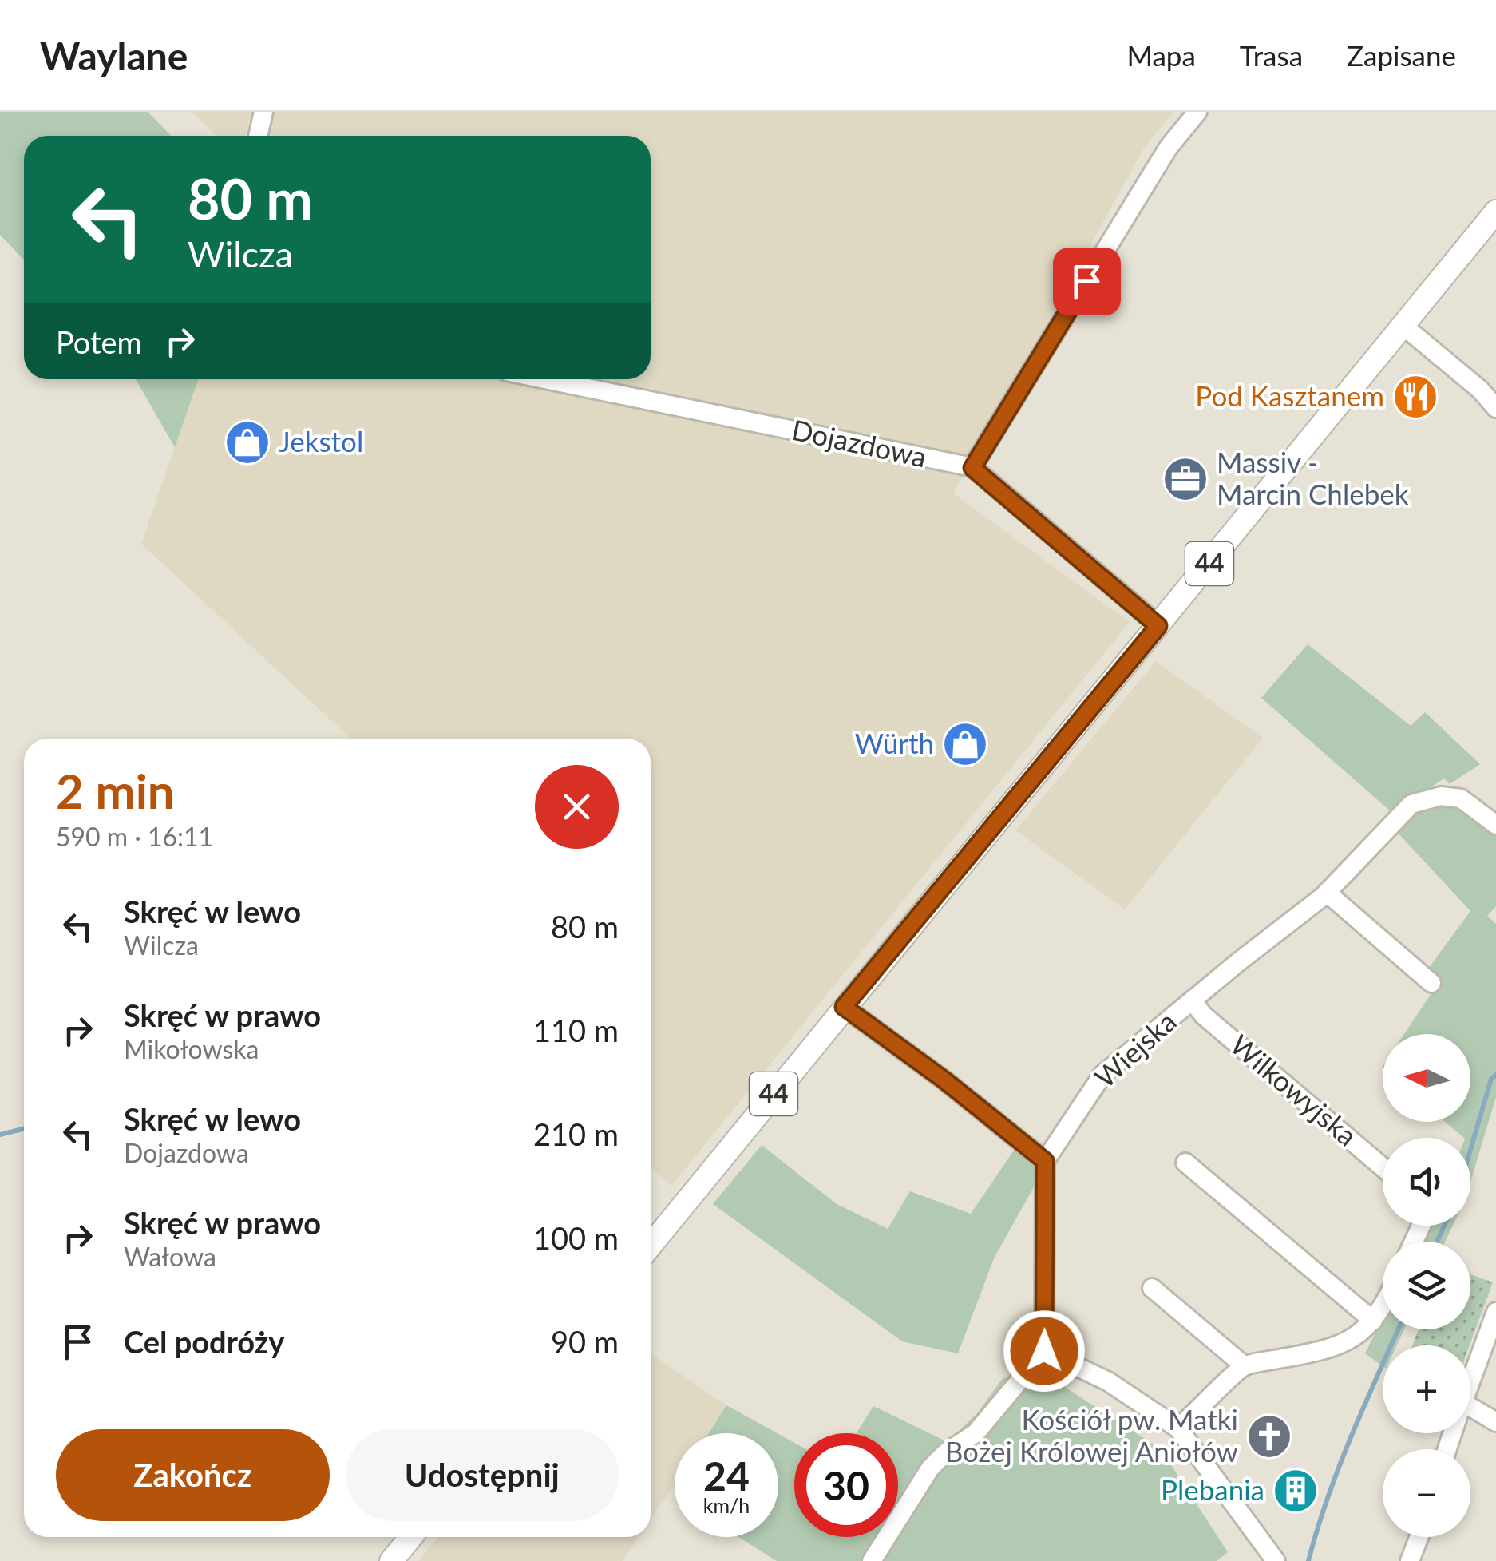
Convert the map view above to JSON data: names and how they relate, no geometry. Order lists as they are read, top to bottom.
{
  "streets": {
    "main road": ["44"],
    "street": ["Dojazdowa", "Wiejska", "Wilkowyjska"]
  },
  "crossings": [
    ["Dojazdowa", "44"],
    ["Wiejska", "Wilkowyjska"]
  ],
  "places": {
    "restaurant": ["Pod Kasztanem"],
    "shop": ["Jekstol", "Würth"],
    "office": ["Massiv - Marcin Chlebek"],
    "church": ["Kościół pw. Matki Bożej Królowej Aniołów"],
    "building": ["Plebania"]
  },
  "north": "left",
  "page": {
    "header": "Waylane",
    "nav": ["Mapa", "Trasa", "Zapisane"],
    "turn": ["80 m", "Wilcza"],
    "then": "Potem",
    "heading": ["2 min", "590 m · 16:11"],
    "list": [
      {
        "name": "Skręć w lewo",
        "note": "Wilcza",
        "value": "80 m"
      },
      {
        "name": "Skręć w prawo",
        "note": "Mikołowska",
        "value": "110 m"
      },
      {
        "name": "Skręć w lewo",
        "note": "Dojazdowa",
        "value": "210 m"
      },
      {
        "name": "Skręć w prawo",
        "note": "Wałowa",
        "value": "100 m"
      },
      {
        "name": "Cel podróży",
        "value": "90 m"
      }
    ],
    "map_buttons": ["+", "−"],
    "buttons": ["Zakończ", "Udostępnij"],
    "speed": "24 km/h",
    "limit": "30"
  }
}
